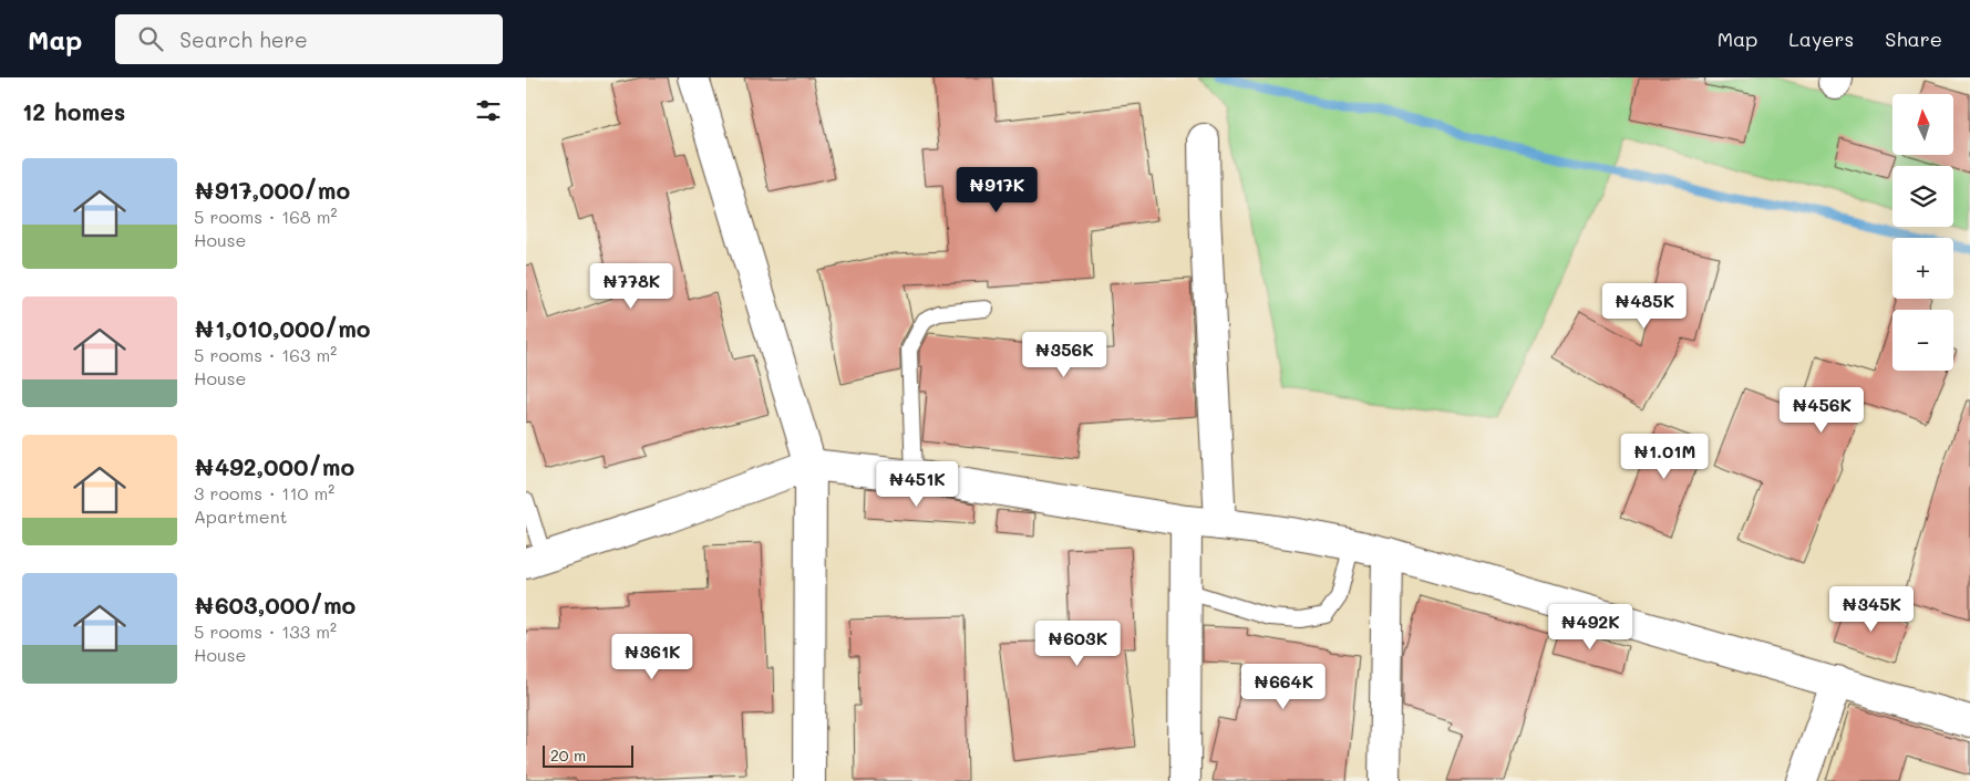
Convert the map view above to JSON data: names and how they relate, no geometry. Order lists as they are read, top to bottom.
{
  "scale_bar": "20 m",
  "north": "top",
  "page": {
    "header": "Map",
    "search": "Search here",
    "nav": ["Map", "Layers", "Share"],
    "heading": "12 homes",
    "map_buttons": ["+", "−"],
    "list": [
      {
        "name": "₦917,000/mo",
        "note": "5 rooms · 168 m² · House"
      },
      {
        "name": "₦1,010,000/mo",
        "note": "5 rooms · 163 m² · House"
      },
      {
        "name": "₦492,000/mo",
        "note": "3 rooms · 110 m² · Apartment"
      },
      {
        "name": "₦603,000/mo",
        "note": "5 rooms · 133 m² · House"
      }
    ],
    "price": [
      "₦917K",
      "₦778K",
      "₦485K",
      "₦356K",
      "₦456K",
      "₦1.01M",
      "₦451K",
      "₦345K",
      "₦492K",
      "₦603K",
      "₦361K",
      "₦664K"
    ],
    "scale": "20 m"
  }
}
